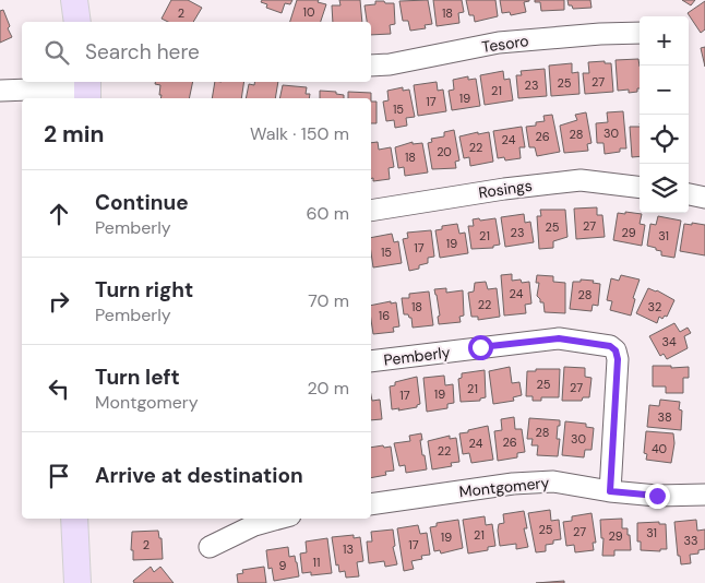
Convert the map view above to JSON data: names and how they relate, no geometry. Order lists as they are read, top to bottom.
{
  "streets": {
    "street": [
      "Tesoro",
      "Rosings",
      "Pemberly",
      "Montgomery"
    ]
  },
  "crossings": [
    ["Pemberly", "Montgomery"]
  ],
  "house_numbers": [
    "10",
    "2",
    "18",
    "27",
    "25",
    "23",
    "21",
    "19",
    "17",
    "15",
    "30",
    "28",
    "26",
    "24",
    "22",
    "20",
    "18",
    "27",
    "25",
    "23",
    "29",
    "21",
    "31",
    "19",
    "17",
    "15",
    "24",
    "28",
    "22",
    "18",
    "32",
    "16",
    "34",
    "25",
    "27",
    "21",
    "19",
    "17",
    "38",
    "28",
    "30",
    "26",
    "24",
    "40",
    "22",
    "25",
    "27",
    "31",
    "21",
    "29",
    "19",
    "33",
    "2",
    "17",
    "13",
    "11",
    "9"
  ],
  "page": {
    "map_buttons": ["+", "−"],
    "search": "Search here",
    "heading": ["2 min", "Walk · 150 m"],
    "list": [
      ["Continue", "Pemberly", "60 m"],
      ["Turn right", "Pemberly", "70 m"],
      ["Turn left", "Montgomery", "20 m"],
      "Arrive at destination"
    ]
  }
}
